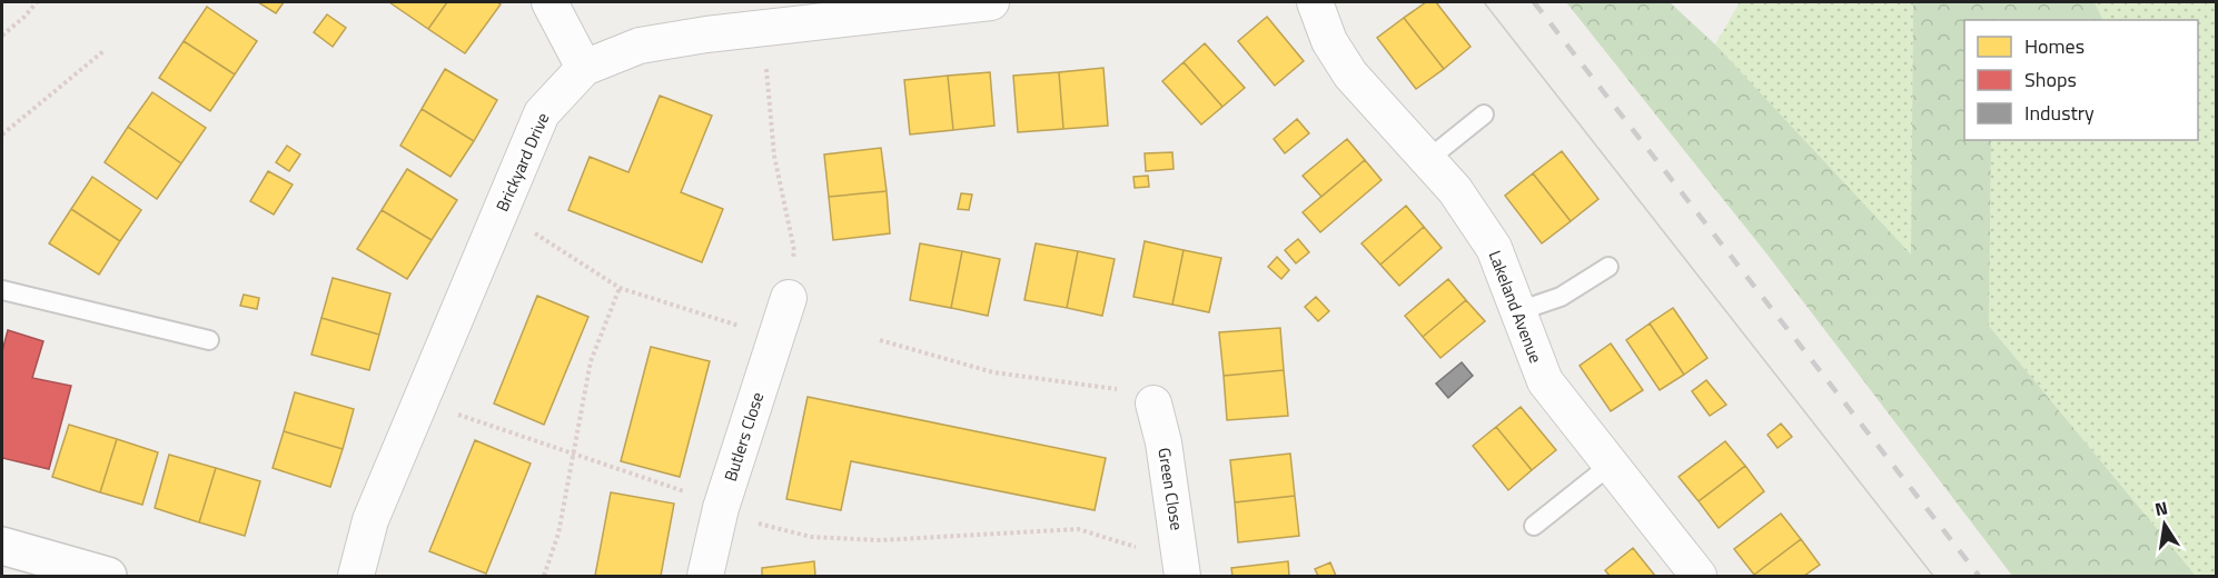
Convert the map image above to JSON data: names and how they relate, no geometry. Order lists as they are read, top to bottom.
{
  "streets": {
    "street": [
      "Brickyard Drive",
      "Lakeland Avenue",
      "Butlers Close",
      "Green Close"
    ]
  },
  "legend": ["Homes", "Shops", "Industry"],
  "north": "top"
}
